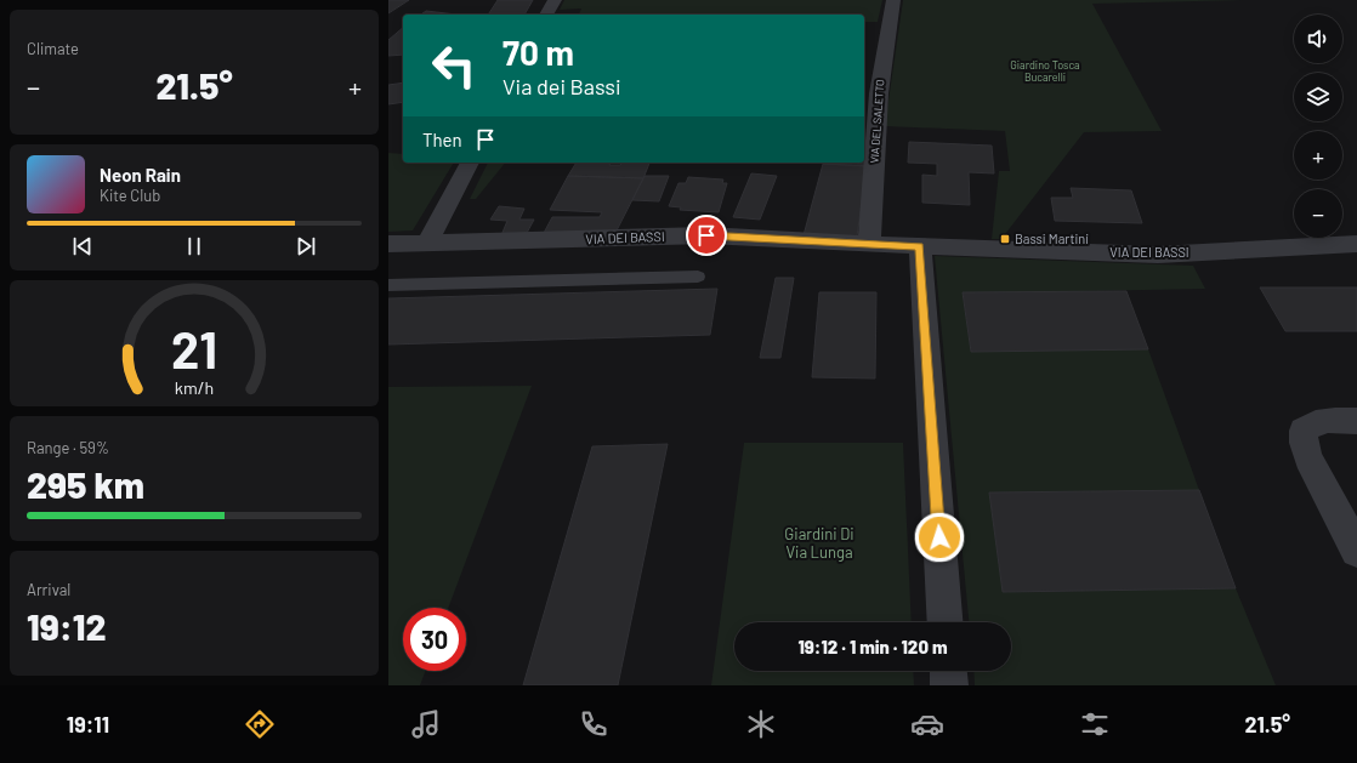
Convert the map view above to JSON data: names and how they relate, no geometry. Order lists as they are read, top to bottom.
{
  "streets": {
    "street": ["VIA DEL SALETTO", "VIA DEI BASSI"]
  },
  "crossings": [
    ["VIA DEL SALETTO", "VIA DEI BASSI"]
  ],
  "parks": ["Giardino Tosca Bucarelli", "Giardini Di Via Lunga"],
  "places": {
    "transit": ["Bassi Martini"]
  },
  "page": {
    "tile": [
      "Climate",
      ["Range · 59%", "295 km"],
      ["Arrival", "19:12"]
    ],
    "map_buttons": ["+", "−"],
    "turn": ["70 m", "Via dei Bassi"],
    "heat": ["−", "21.5°", "+"],
    "then": "Then",
    "song": ["Neon Rain", "Kite Club"],
    "limit": "30",
    "trip": "19:12 · 1 min · 120 m",
    "tabs": ["19:11", "21.5°"],
    "gauge": ["21", "km/h"]
  }
}
